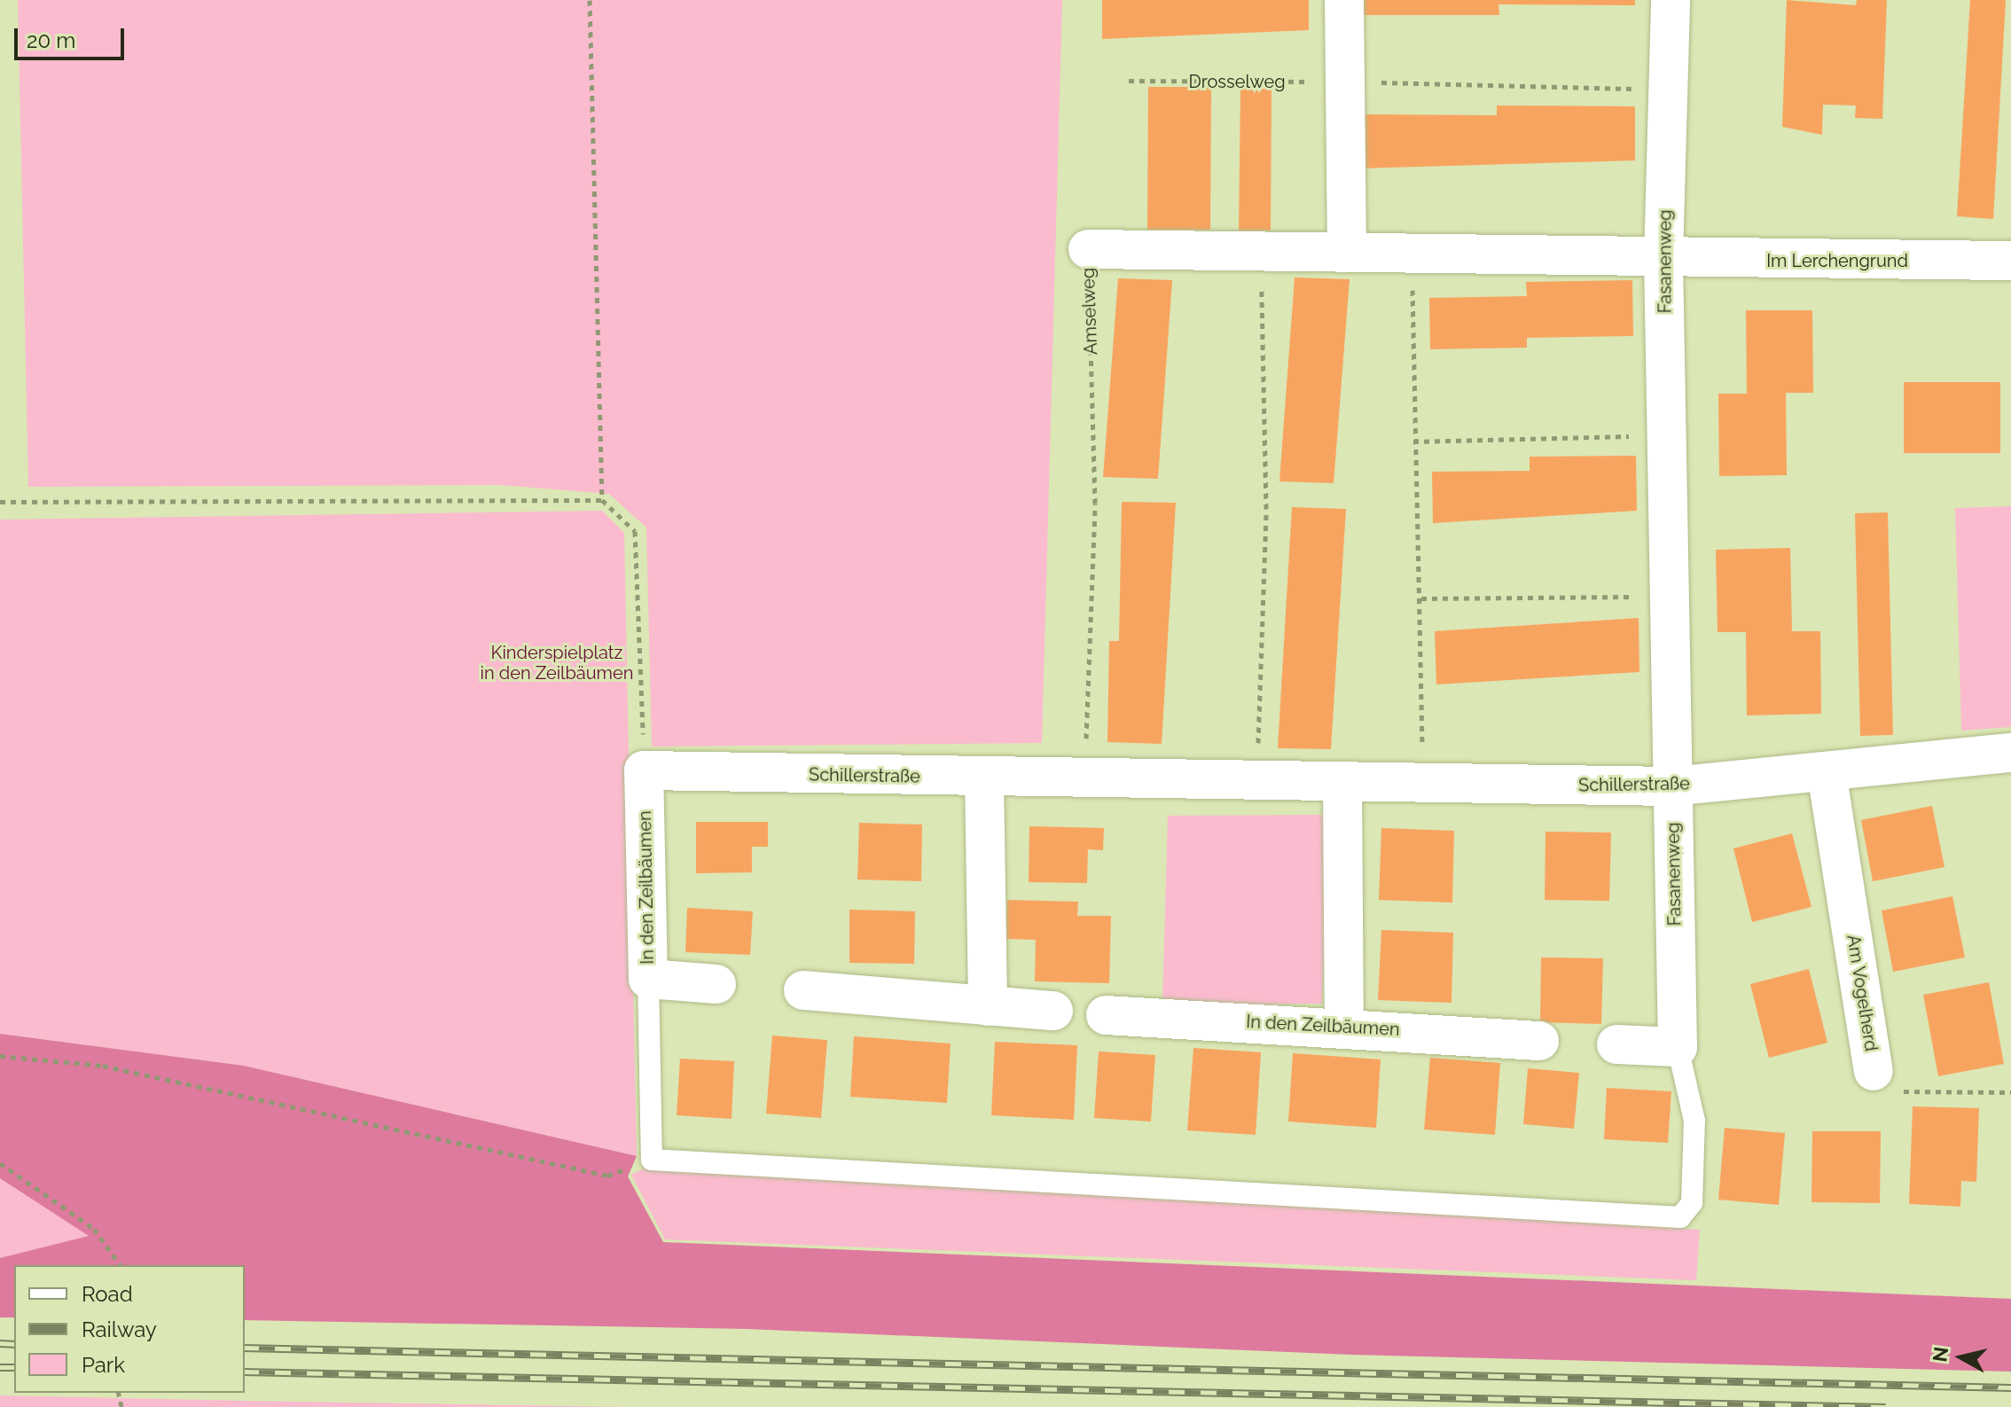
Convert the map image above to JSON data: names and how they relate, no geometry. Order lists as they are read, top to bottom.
{
  "streets": {
    "street": [
      "Im Lerchengrund",
      "Fasanenweg",
      "Amselweg",
      "Schillerstraße",
      "In den Zeilbäumen",
      "Am Vogelherd"
    ],
    "path": ["Drosselweg"]
  },
  "crossings": [
    ["Im Lerchengrund", "Fasanenweg"],
    ["Im Lerchengrund", "Amselweg"],
    ["Fasanenweg", "Amselweg"],
    ["Fasanenweg", "Schillerstraße"],
    ["Amselweg", "Schillerstraße"],
    ["Schillerstraße", "In den Zeilbäumen"],
    ["Schillerstraße", "Am Vogelherd"]
  ],
  "parks": ["Kinderspielplatz in den Zeilbäumen"],
  "legend": ["Road", "Railway", "Park"],
  "scale_bar": "20 m",
  "north": "left"
}
